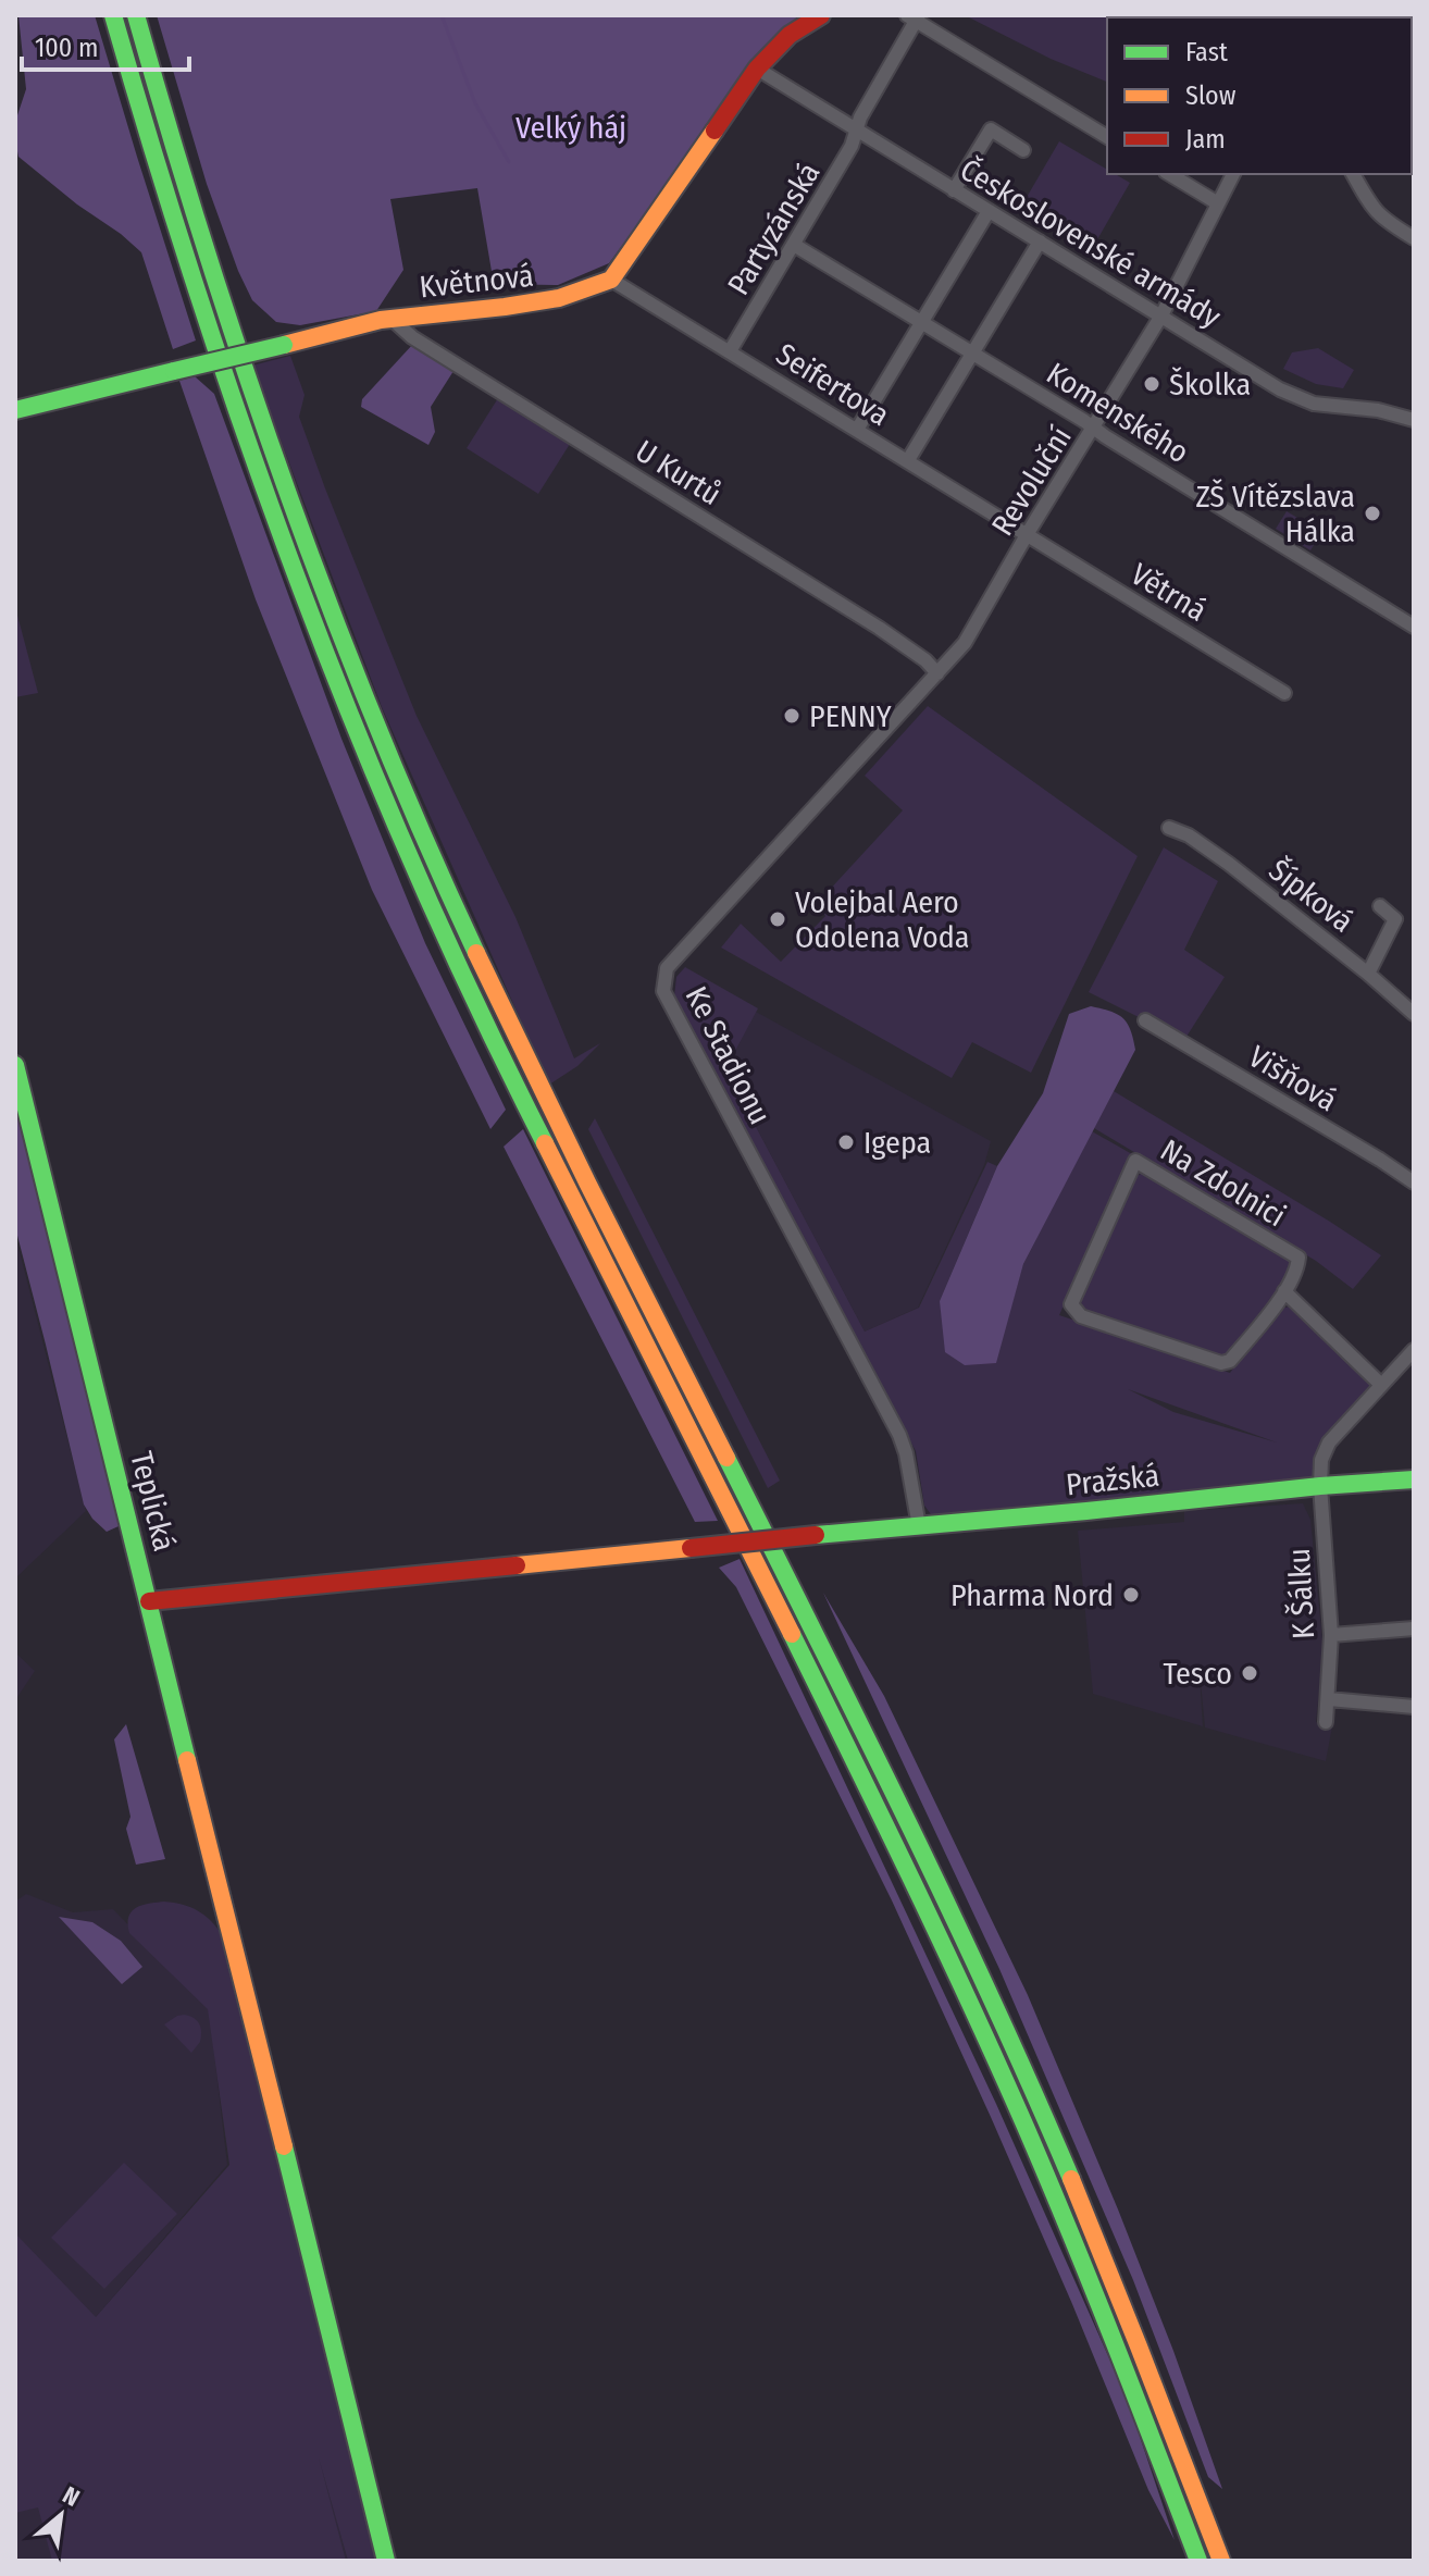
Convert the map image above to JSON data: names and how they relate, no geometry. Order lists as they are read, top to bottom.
{
  "streets": {
    "main road": ["Květnová", "Pražská", "Teplická"],
    "street": [
      "Partyzánská",
      "Československé armády",
      "Seifertova",
      "Komenského",
      "U Kurtů",
      "Revoluční",
      "Větrná",
      "Šípková",
      "Ke Stadionu",
      "Višňová",
      "Na Zdolnici",
      "K Šálku"
    ]
  },
  "crossings": [
    ["Partyzánská", "Československé armády"],
    ["Partyzánská", "Seifertova"],
    ["Partyzánská", "Komenského"],
    ["Československé armády", "Revoluční"],
    ["Květnová", "Seifertova"],
    ["Květnová", "U Kurtů"],
    ["Seifertova", "Revoluční"],
    ["Seifertova", "Větrná"],
    ["Komenského", "Revoluční"],
    ["U Kurtů", "Revoluční"],
    ["U Kurtů", "Ke Stadionu"],
    ["Revoluční", "Větrná"],
    ["Revoluční", "Ke Stadionu"],
    ["Ke Stadionu", "Pražská"],
    ["Pražská", "Teplická"],
    ["Pražská", "K Šálku"]
  ],
  "parks": ["Velký háj"],
  "places": [
    "Školka",
    "ZŠ Vítězslava Hálka",
    "PENNY",
    "Volejbal Aero Odolena Voda",
    "Igepa",
    "Pharma Nord",
    "Tesco"
  ],
  "legend": ["Fast", "Slow", "Jam"],
  "scale_bar": "100 m",
  "north": "top right"
}
